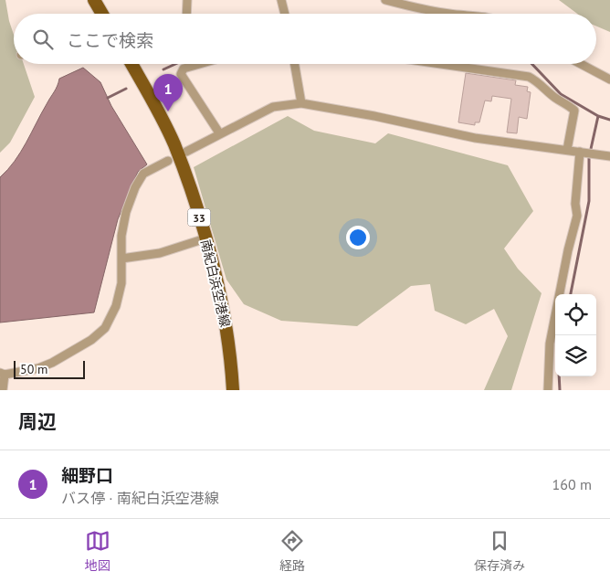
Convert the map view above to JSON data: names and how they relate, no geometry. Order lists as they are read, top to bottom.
{
  "streets": {
    "main road": ["33", "南紀白浜空港線"]
  },
  "scale_bar": "50 m",
  "page": {
    "search": "ここで検索",
    "pins": "1",
    "scale": "50 m",
    "heading": "周辺",
    "list": [
      {
        "mark": "1",
        "name": "細野口",
        "note": "バス停 · 南紀白浜空港線",
        "value": "160 m"
      }
    ],
    "nav": ["地図", "経路", "保存済み"]
  }
}
